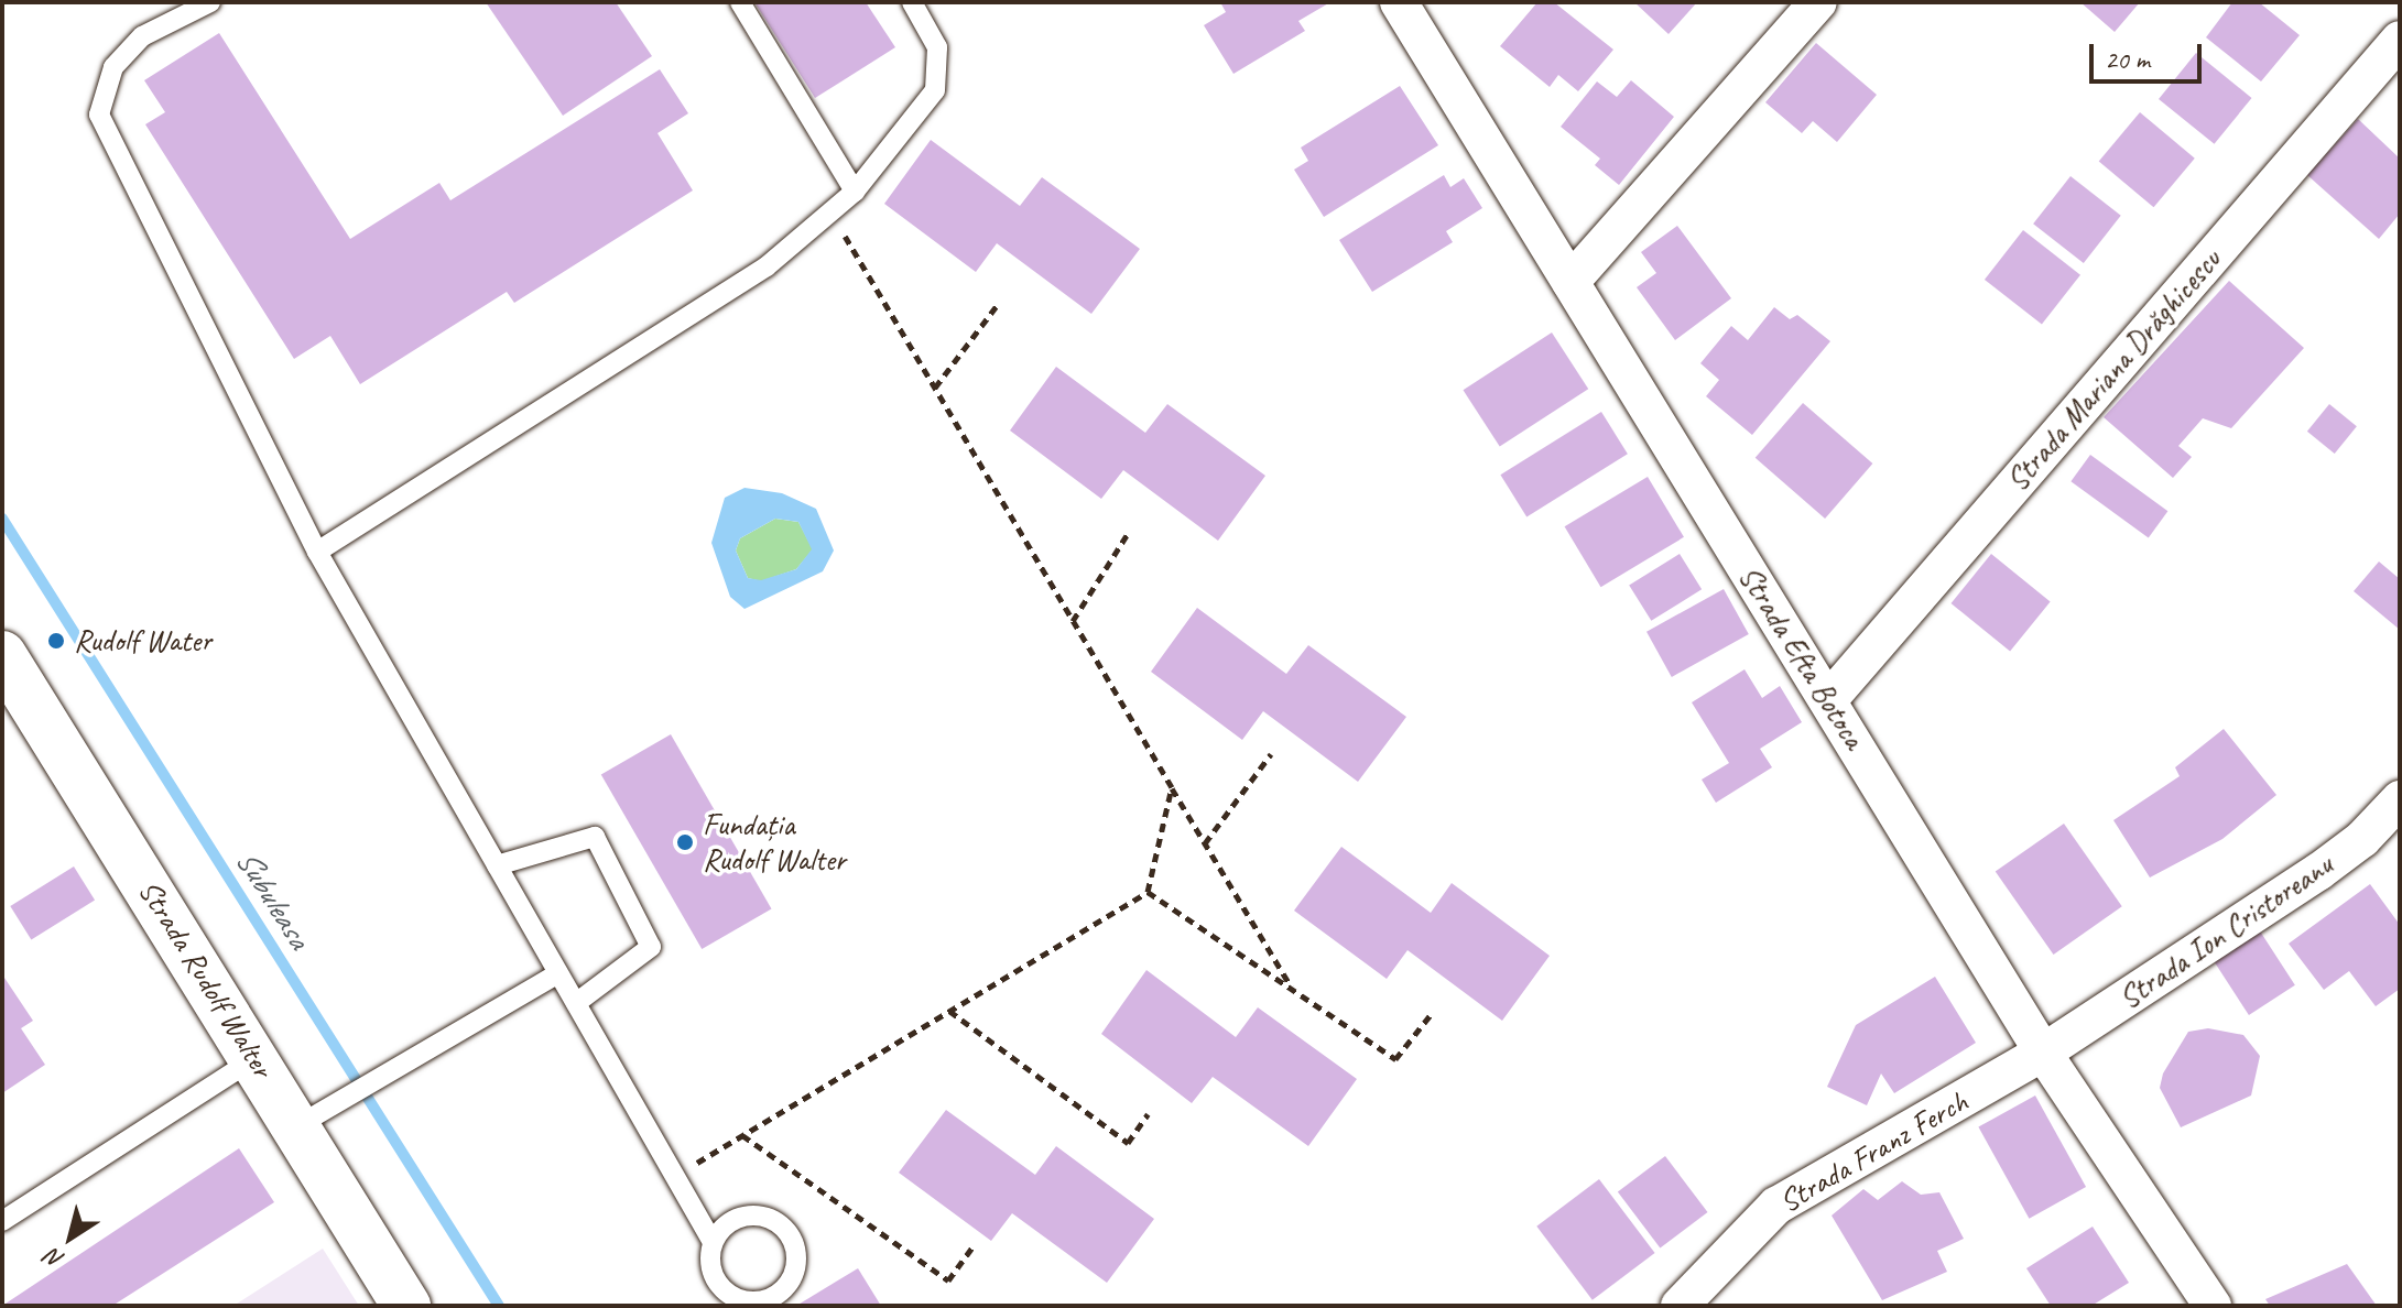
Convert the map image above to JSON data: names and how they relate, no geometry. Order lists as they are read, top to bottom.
{
  "streets": {
    "street": [
      "Strada Mariana Drăghicescu",
      "Strada Efta Botoca",
      "Strada Ion Cristoreanu",
      "Strada Rudolf Walter",
      "Strada Franz Ferch"
    ]
  },
  "crossings": [
    ["Strada Mariana Drăghicescu", "Strada Efta Botoca"],
    ["Strada Efta Botoca", "Strada Ion Cristoreanu"],
    ["Strada Efta Botoca", "Strada Franz Ferch"],
    ["Strada Ion Cristoreanu", "Strada Franz Ferch"]
  ],
  "water": ["Subuleasa"],
  "places": ["Rudolf Water", "Fundația Rudolf Walter"],
  "scale_bar": "20 m",
  "north": "bottom left"
}
